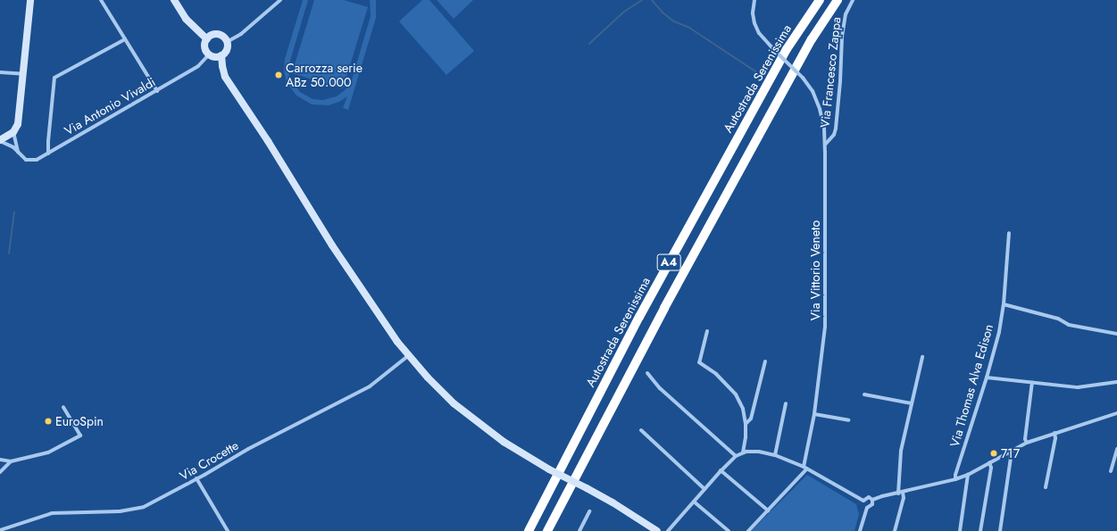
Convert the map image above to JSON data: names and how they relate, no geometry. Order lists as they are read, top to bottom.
{
  "streets": {
    "highway": ["Autostrada Serenissima", "A4"],
    "street": [
      "Via Francesco Zappa",
      "Via Antonio Vivaldi",
      "Via Vittorio Veneto",
      "Via Thomas Alva Edison",
      "Via Crocette"
    ]
  },
  "crossings": [
    ["Via Francesco Zappa", "Via Vittorio Veneto"]
  ],
  "places": ["Carrozza serie ABz 50.000", "EuroSpin", "717"]
}
